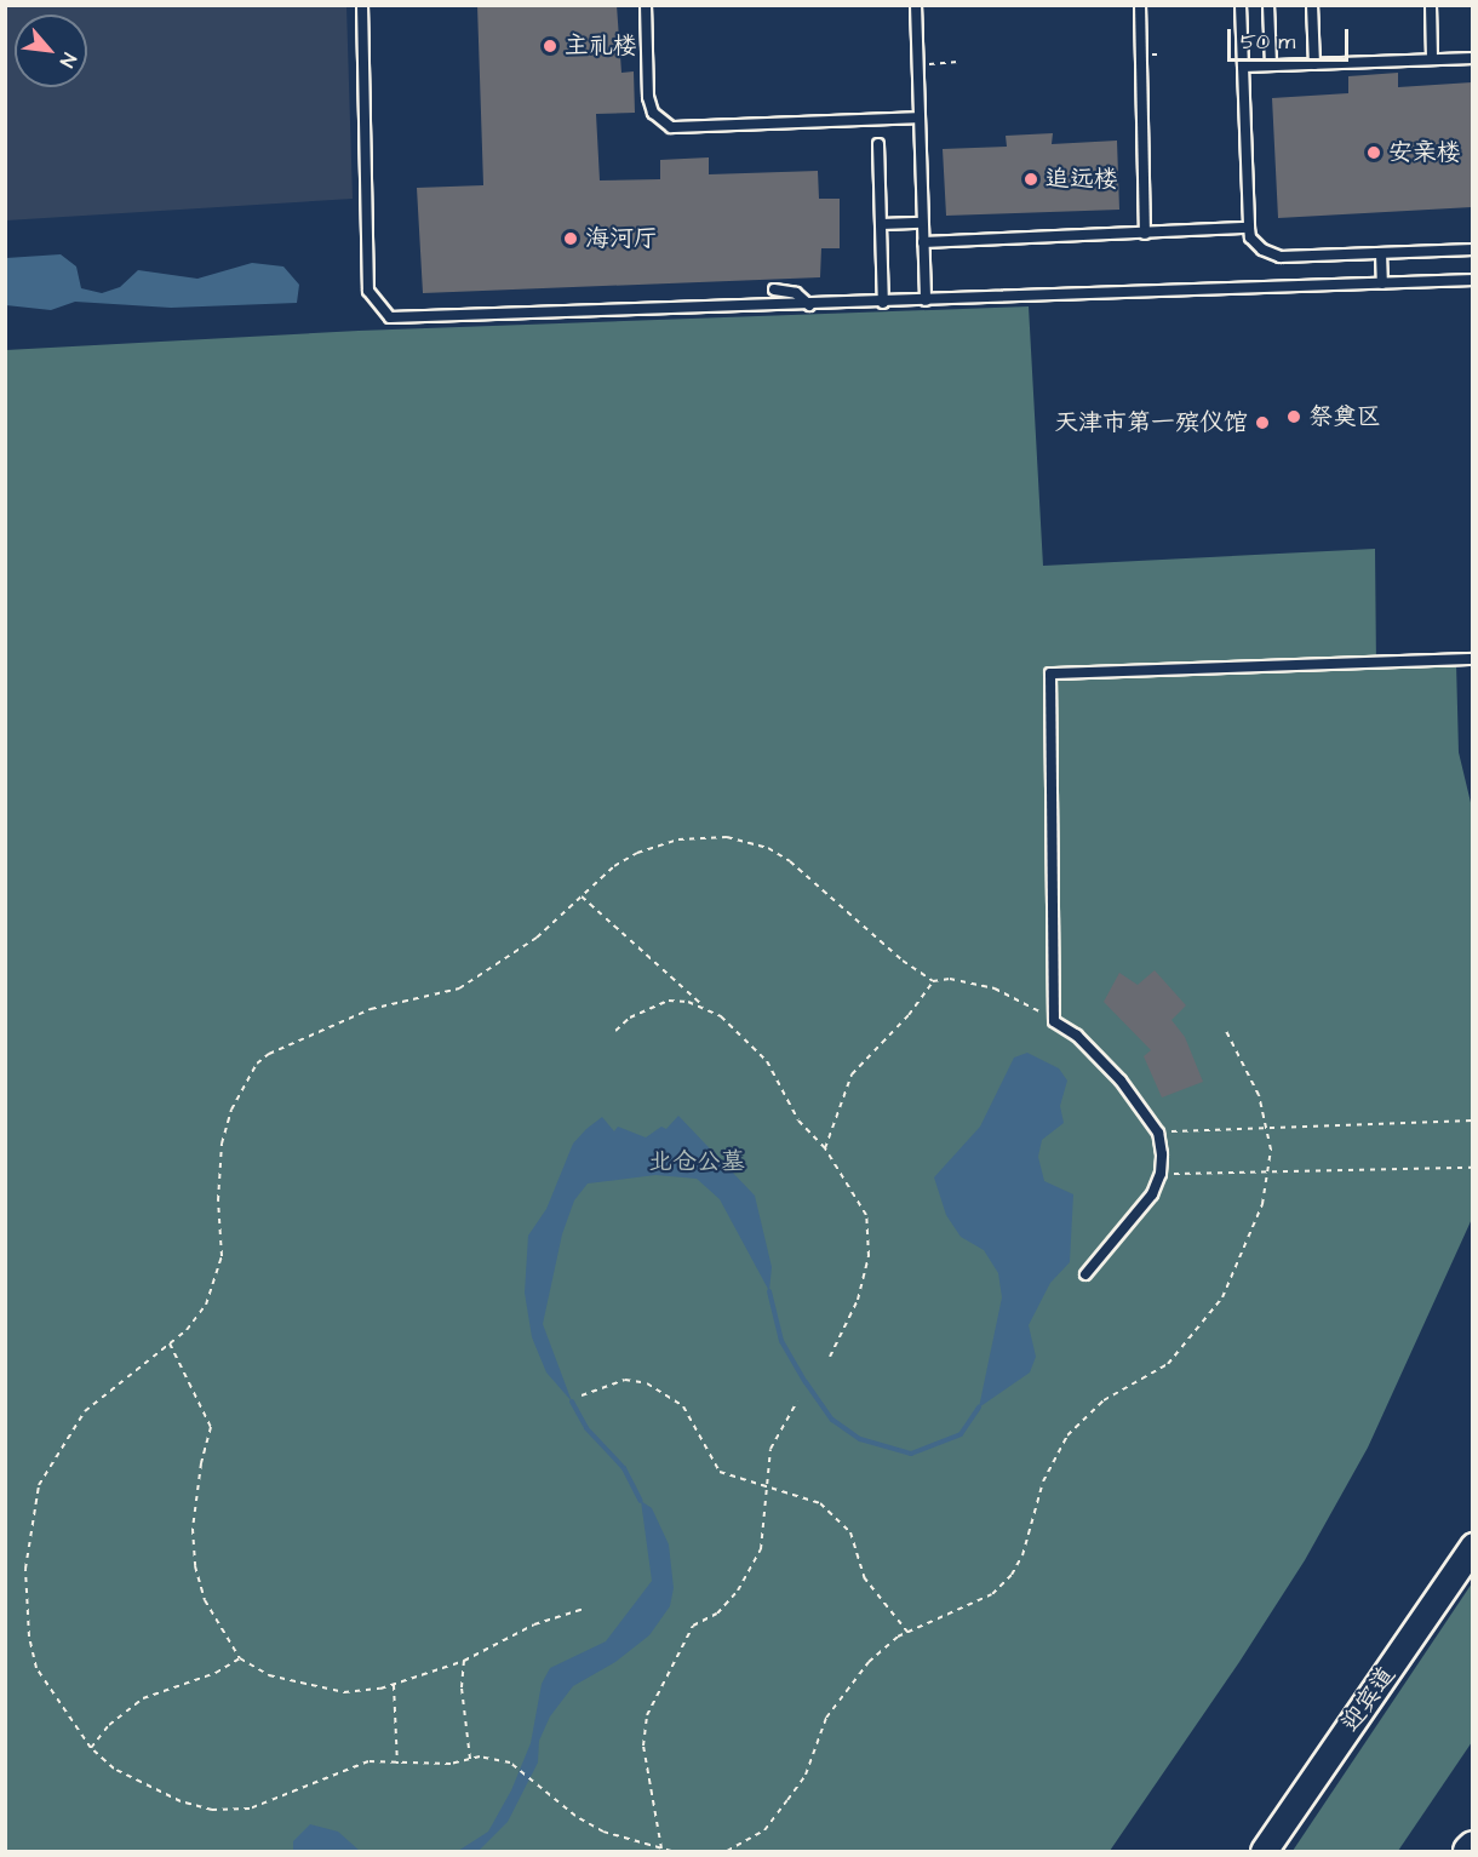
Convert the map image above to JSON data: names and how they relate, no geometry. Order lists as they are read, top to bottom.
{
  "streets": {
    "street": ["迎宾道"]
  },
  "parks": ["北仓公墓"],
  "places": [
    "主礼楼",
    "安亲楼",
    "追远楼",
    "海河厅",
    "祭奠区",
    "天津市第一殡仪馆"
  ],
  "scale_bar": "50 m",
  "north": "bottom right"
}
